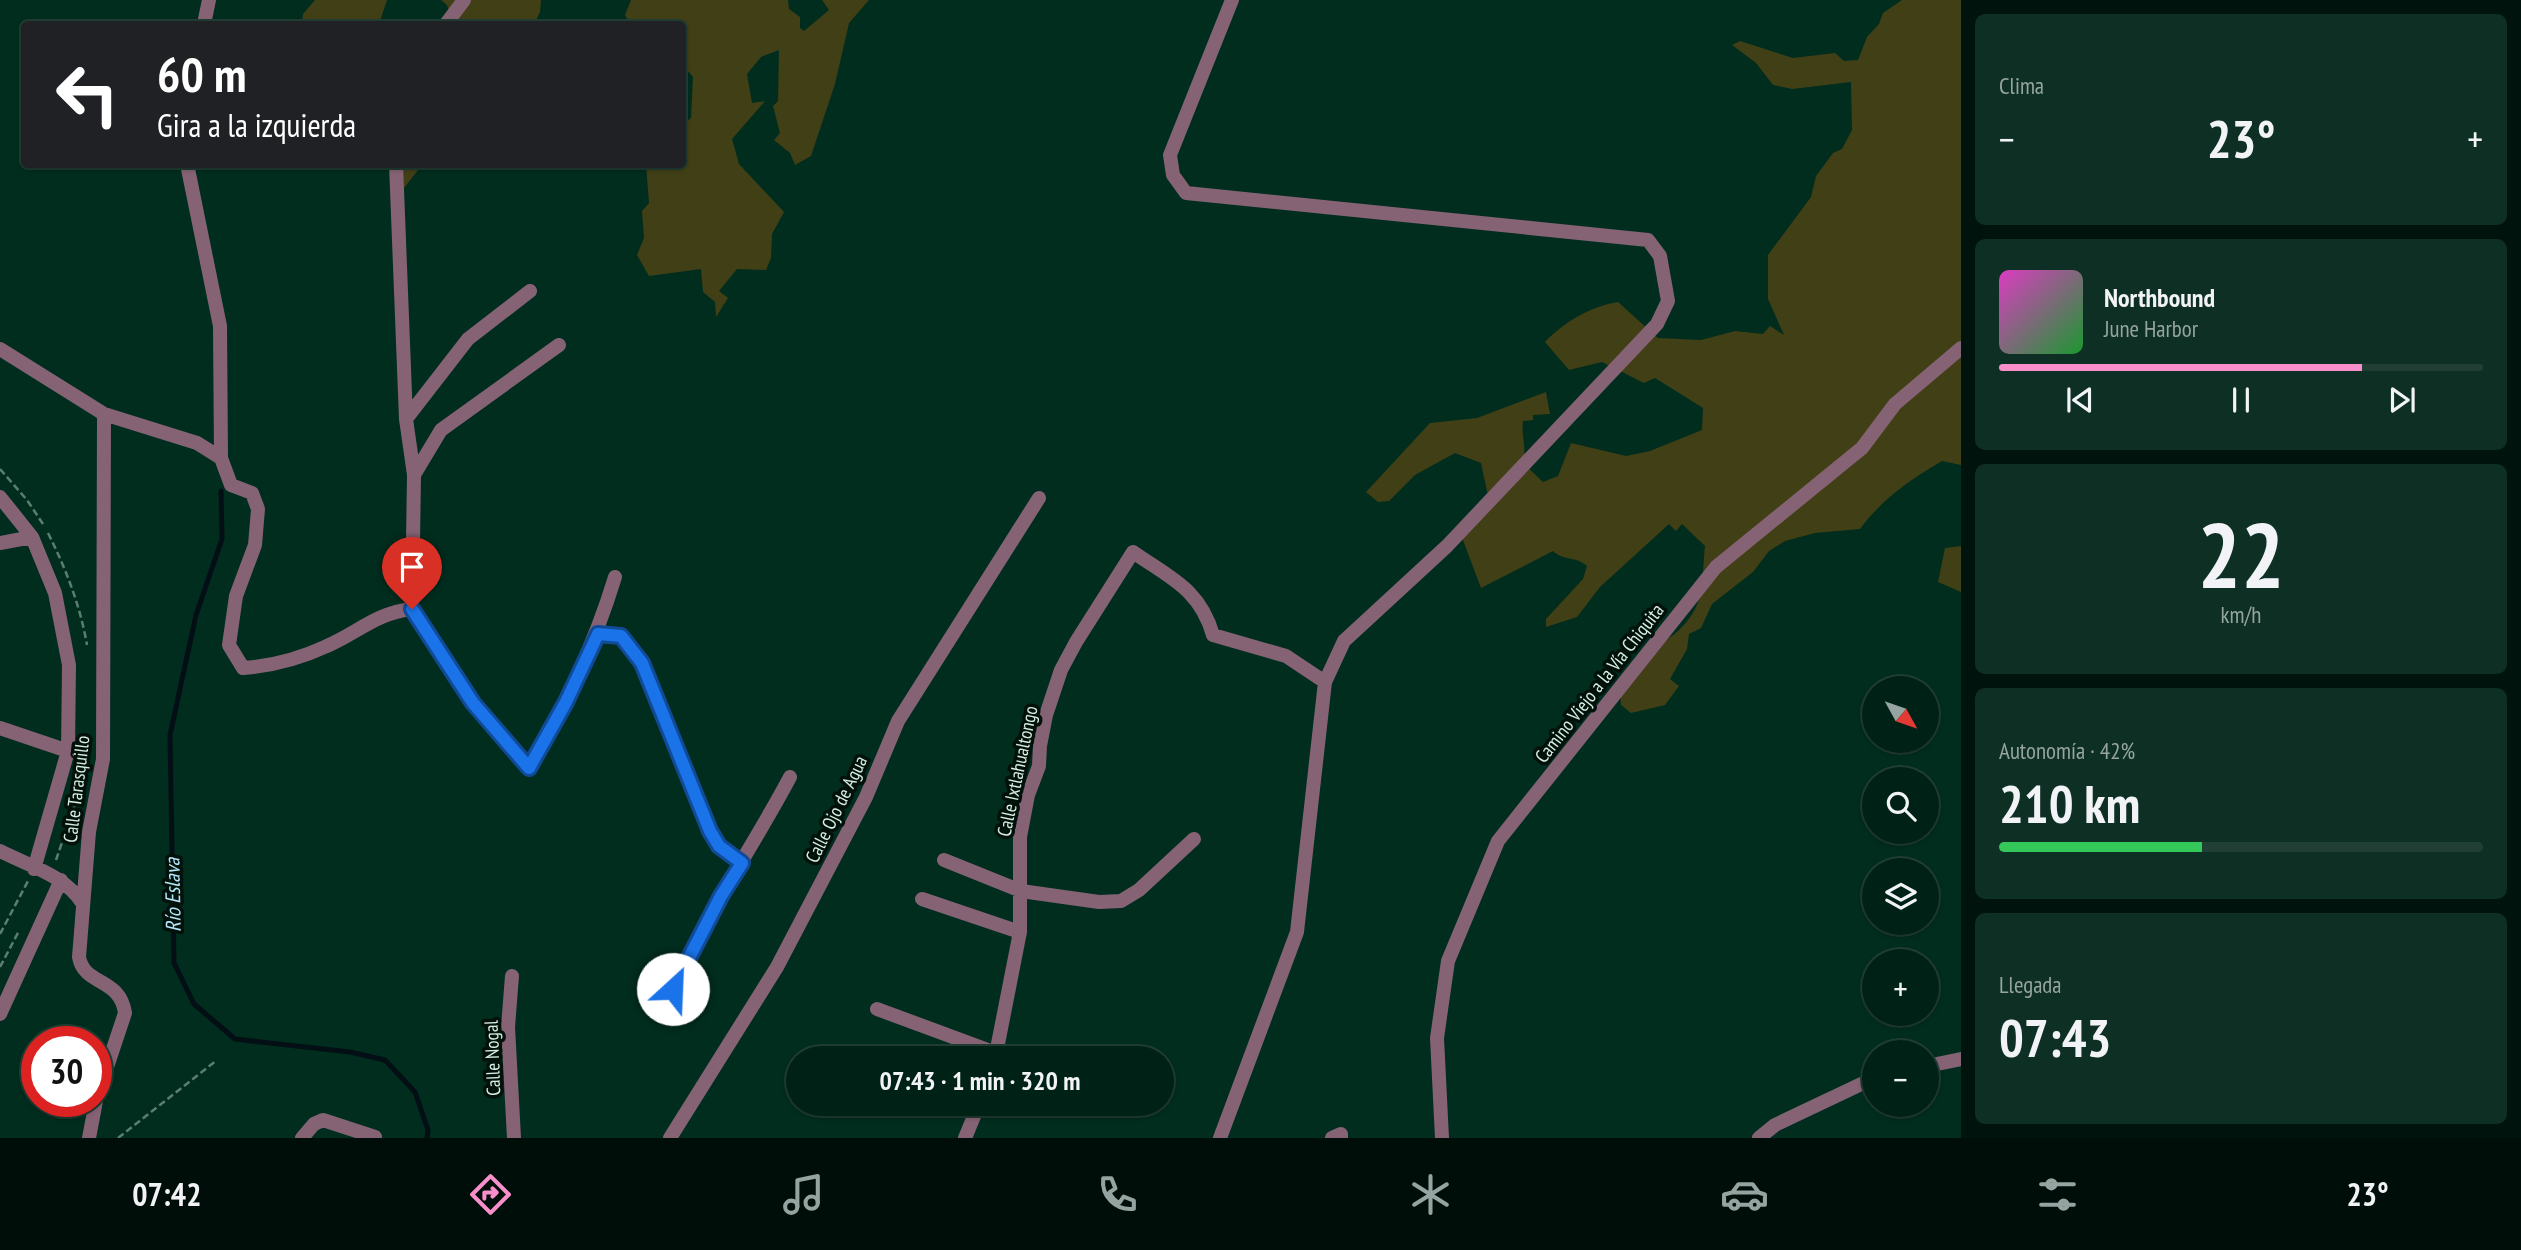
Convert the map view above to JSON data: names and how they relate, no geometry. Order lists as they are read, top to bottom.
{
  "streets": {
    "street": [
      "Camino Viejo a la Vía Chiquita",
      "Calle Ixtlahualtongo",
      "Calle Tarasquillo",
      "Calle Ojo de Agua",
      "Calle Nogal"
    ]
  },
  "water": ["Río Eslava"],
  "north": "bottom right",
  "page": {
    "tile": [
      "Clima",
      ["22", "km/h"],
      ["Autonomía · 42%", "210 km"],
      ["Llegada", "07:43"]
    ],
    "turn": ["60 m", "Gira a la izquierda"],
    "heat": ["−", "23°", "+"],
    "song": ["Northbound", "June Harbor"],
    "map_buttons": ["+", "−"],
    "limit": "30",
    "trip": "07:43 · 1 min · 320 m",
    "tabs": ["07:42", "23°"]
  }
}
